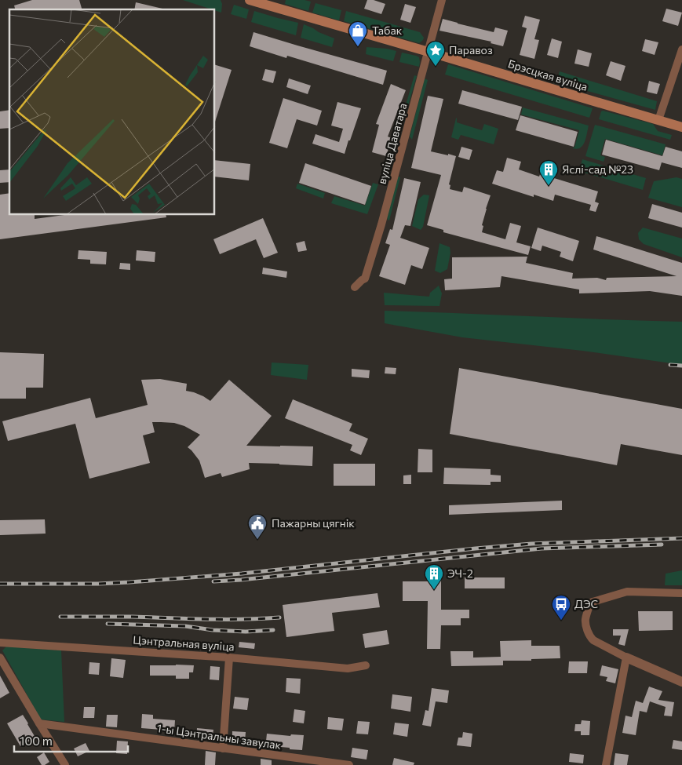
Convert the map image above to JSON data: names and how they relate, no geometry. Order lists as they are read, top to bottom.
{
  "streets": {
    "main road": ["Брэсцкая вуліца"],
    "street": ["вуліца Даватара", "Цэнтральная вуліца", "1-ы Цэнтральны завулак"]
  },
  "crossings": [
    ["Брэсцкая вуліца", "вуліца Даватара"]
  ],
  "places": {
    "shop": ["Табак"],
    "place": ["Паравоз"],
    "building": ["Яслі-сад №23", "ЭЧ-2"],
    "public building": ["Пажарны цягнік"],
    "bus stop": ["ДЭС"]
  },
  "scale_bar": "100 m"
}
